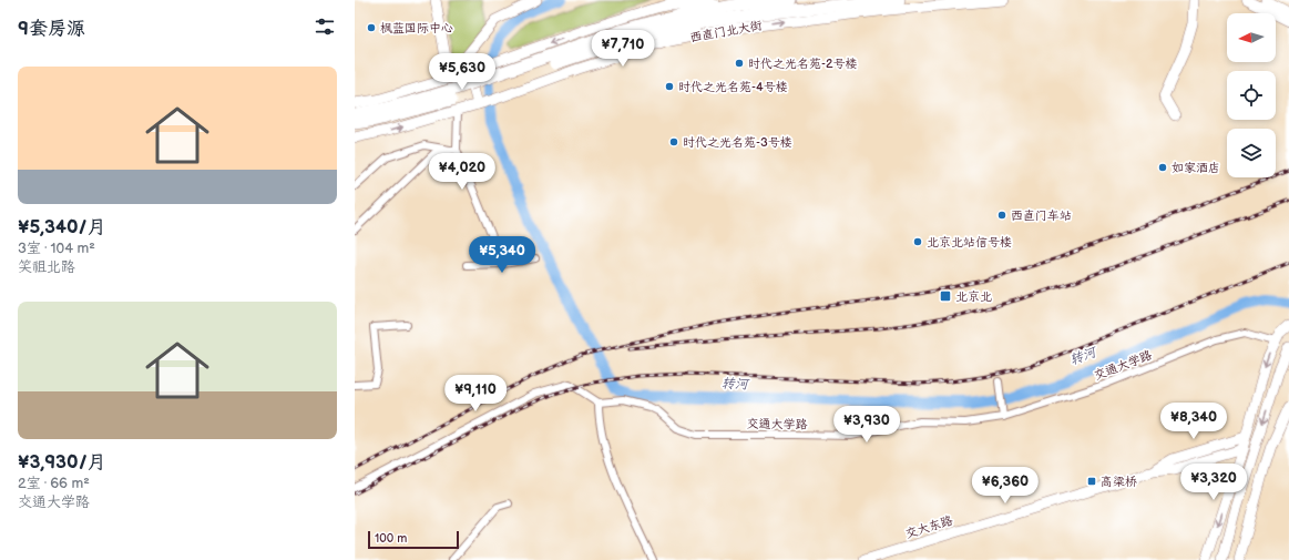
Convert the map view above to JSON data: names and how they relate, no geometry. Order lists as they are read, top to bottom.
{
  "streets": {
    "highway": ["西直门北大街"],
    "street": ["交通大学路", "交大东路"]
  },
  "water": ["转河"],
  "places": {
    "other": [
      "枫蓝国际中心",
      "时代之光名苑-2号楼",
      "时代之光名苑-4号楼",
      "时代之光名苑-3号楼",
      "如家酒店",
      "西直门车站",
      "北京北站信号楼"
    ],
    "transit": ["北京北", "高梁桥"]
  },
  "scale_bar": "100 m",
  "north": "left",
  "page": {
    "heading": "9套房源",
    "price": [
      "¥7,710",
      "¥5,630",
      "¥4,020",
      "¥5,340",
      "¥9,110",
      "¥8,340",
      "¥3,930",
      "¥3,320",
      "¥6,360"
    ],
    "list": [
      {
        "name": "¥5,340/月",
        "note": "3室 · 104 m² · 笑祖北路"
      },
      {
        "name": "¥3,930/月",
        "note": "2室 · 66 m² · 交通大学路"
      }
    ],
    "scale": "100 m"
  }
}
